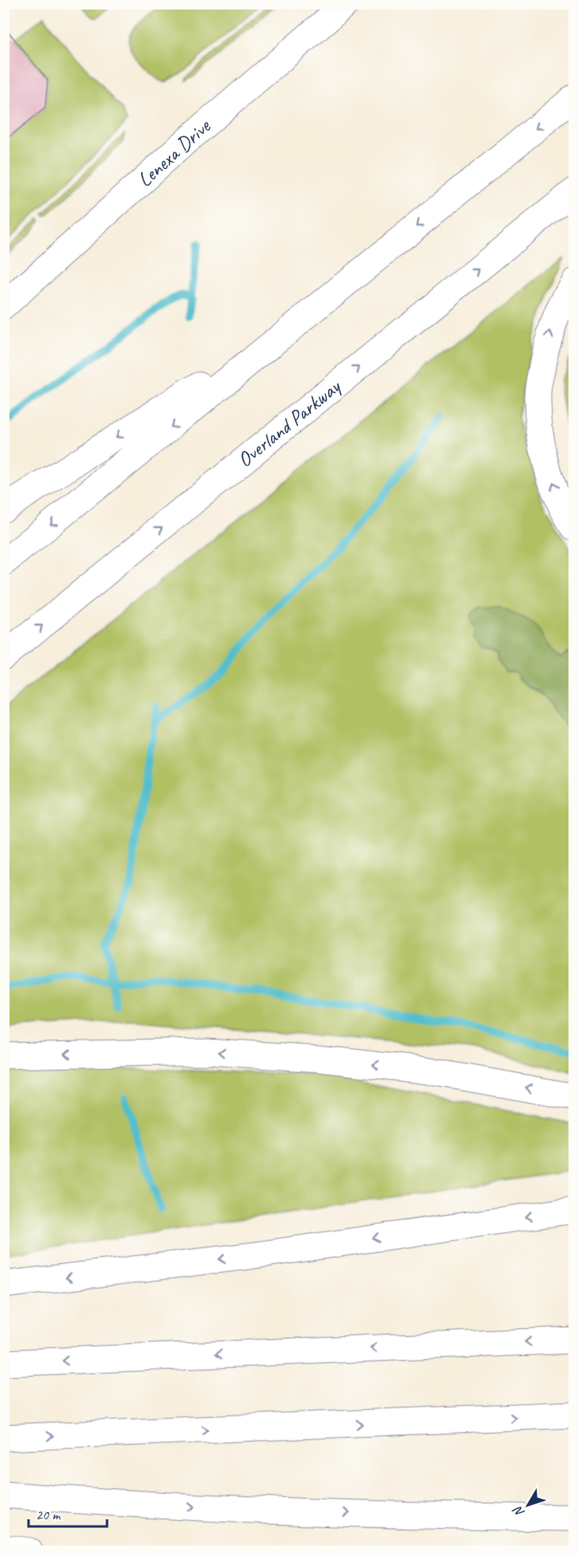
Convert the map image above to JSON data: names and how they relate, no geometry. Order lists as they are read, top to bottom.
{
  "streets": {
    "main road": ["Lenexa Drive", "Overland Parkway"]
  },
  "scale_bar": "20 m",
  "north": "bottom left"
}
